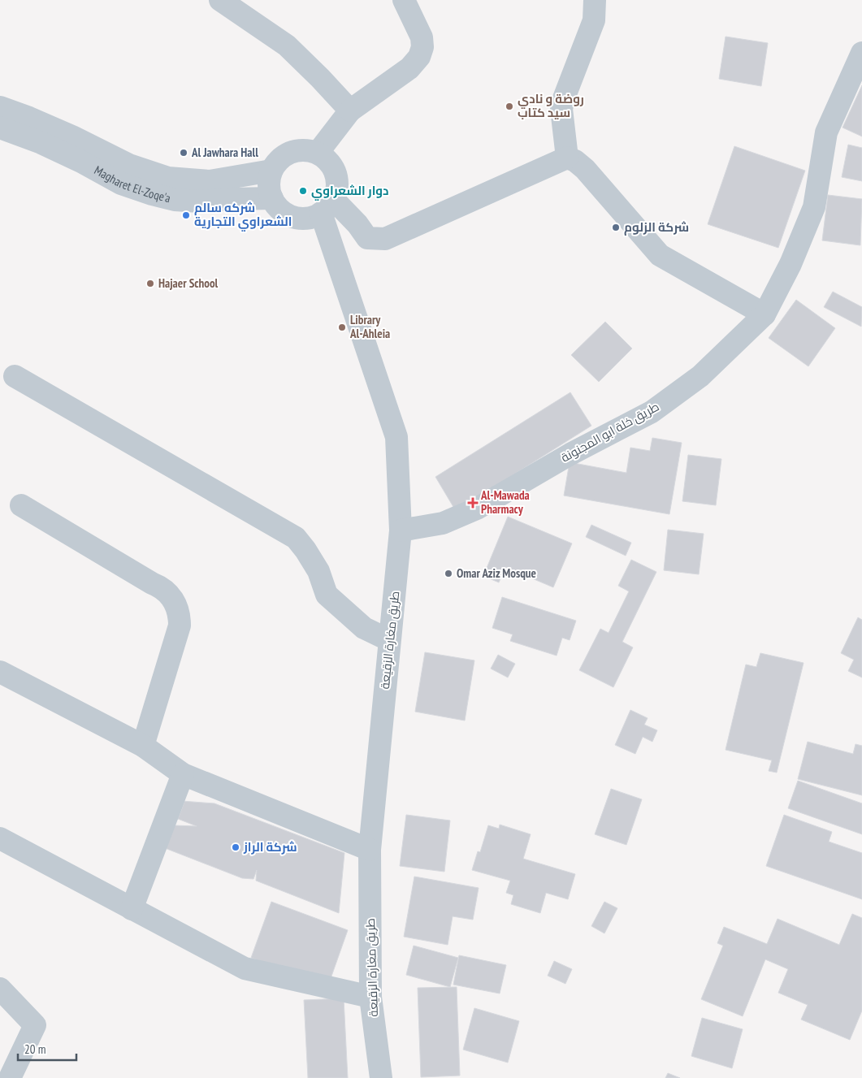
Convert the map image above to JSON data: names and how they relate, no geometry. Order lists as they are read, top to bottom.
{
  "streets": {
    "street": ["Magharet El-Zoqe'a", "طريق خلة ابو المجنونة", "طريق مغارة الزقيعة"]
  },
  "crossings": [
    ["Magharet El-Zoqe'a", "طريق مغارة الزقيعة"],
    ["طريق خلة ابو المجنونة", "طريق مغارة الزقيعة"]
  ],
  "places": {
    "other": [
      "روضة و نادي سيد كتاب",
      "Al Jawhara Hall",
      "دوار الشعراوي",
      "شركه سالم الشعراوي التجارية",
      "شركة الزلوم",
      "Hajaer School",
      "Library Al-Ahleia",
      "Omar Aziz Mosque",
      "شركة الراز"
    ],
    "health": ["Al-Mawada Pharmacy"]
  },
  "scale_bar": "20 m"
}
